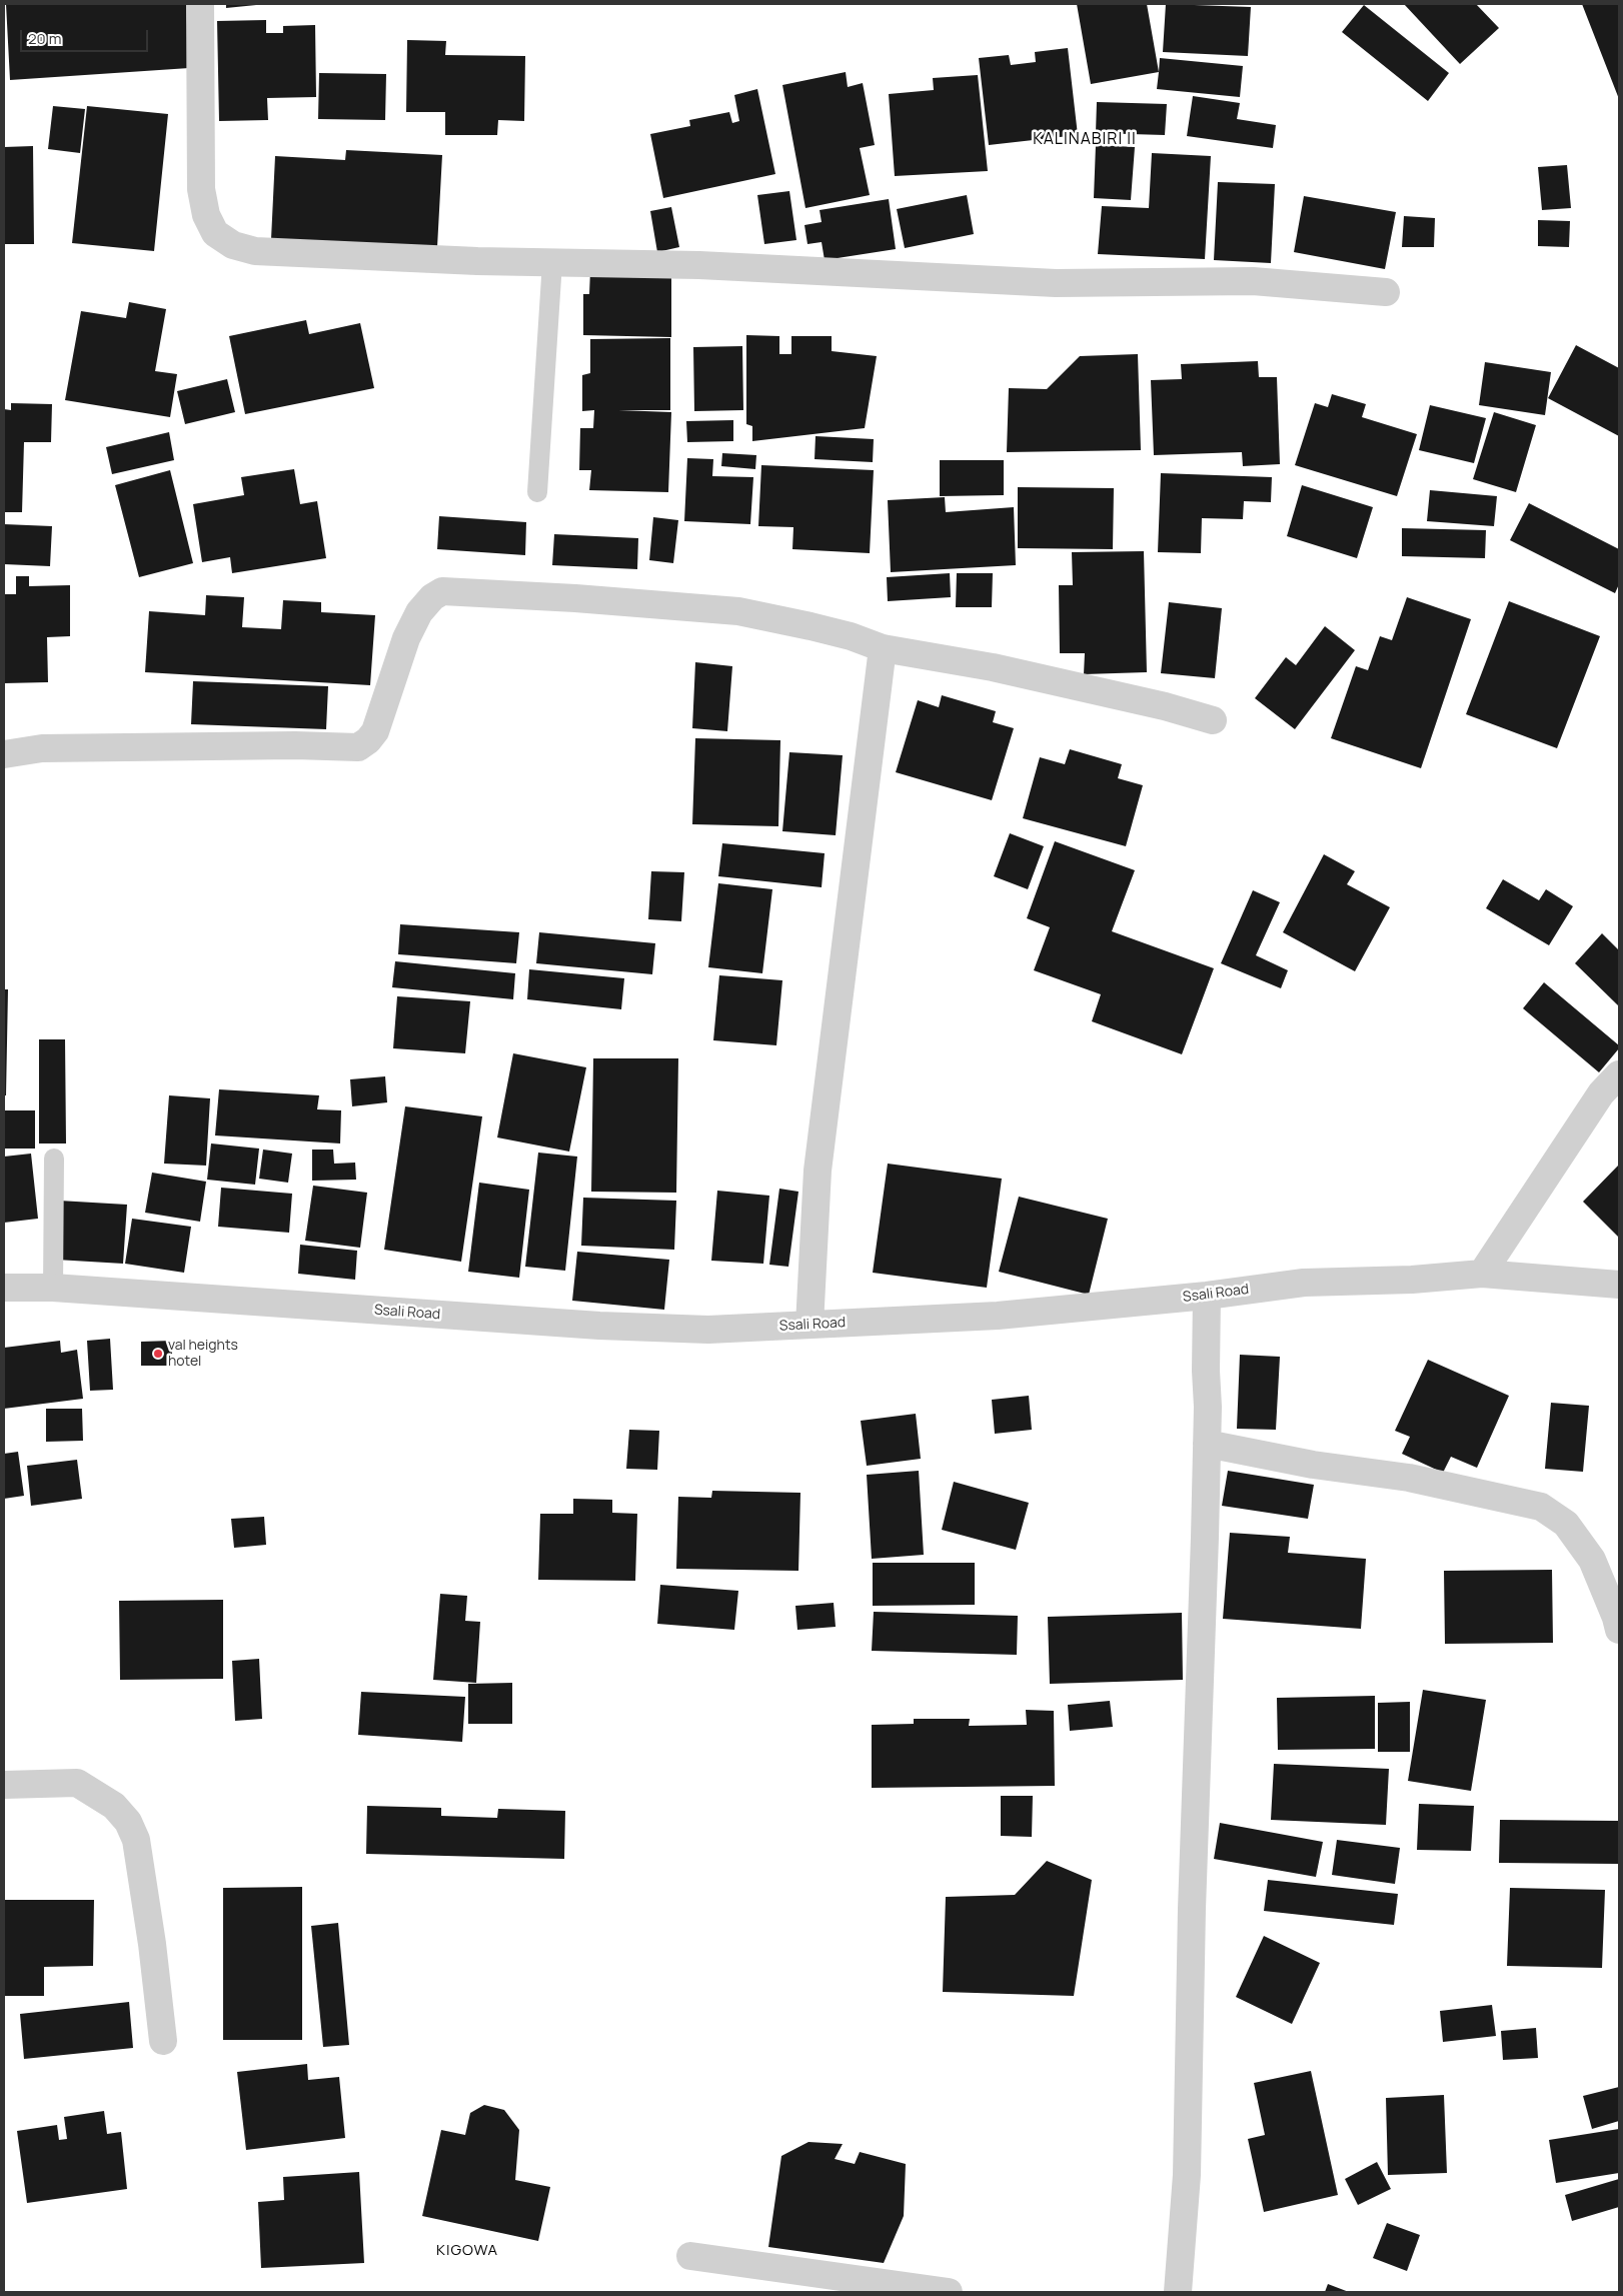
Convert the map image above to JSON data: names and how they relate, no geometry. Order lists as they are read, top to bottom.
{
  "streets": {
    "street": ["Ssali Road"]
  },
  "districts": ["KALINABIRI II", "KIGOWA"],
  "places": ["val heights hotel"],
  "scale_bar": "20 m"
}
